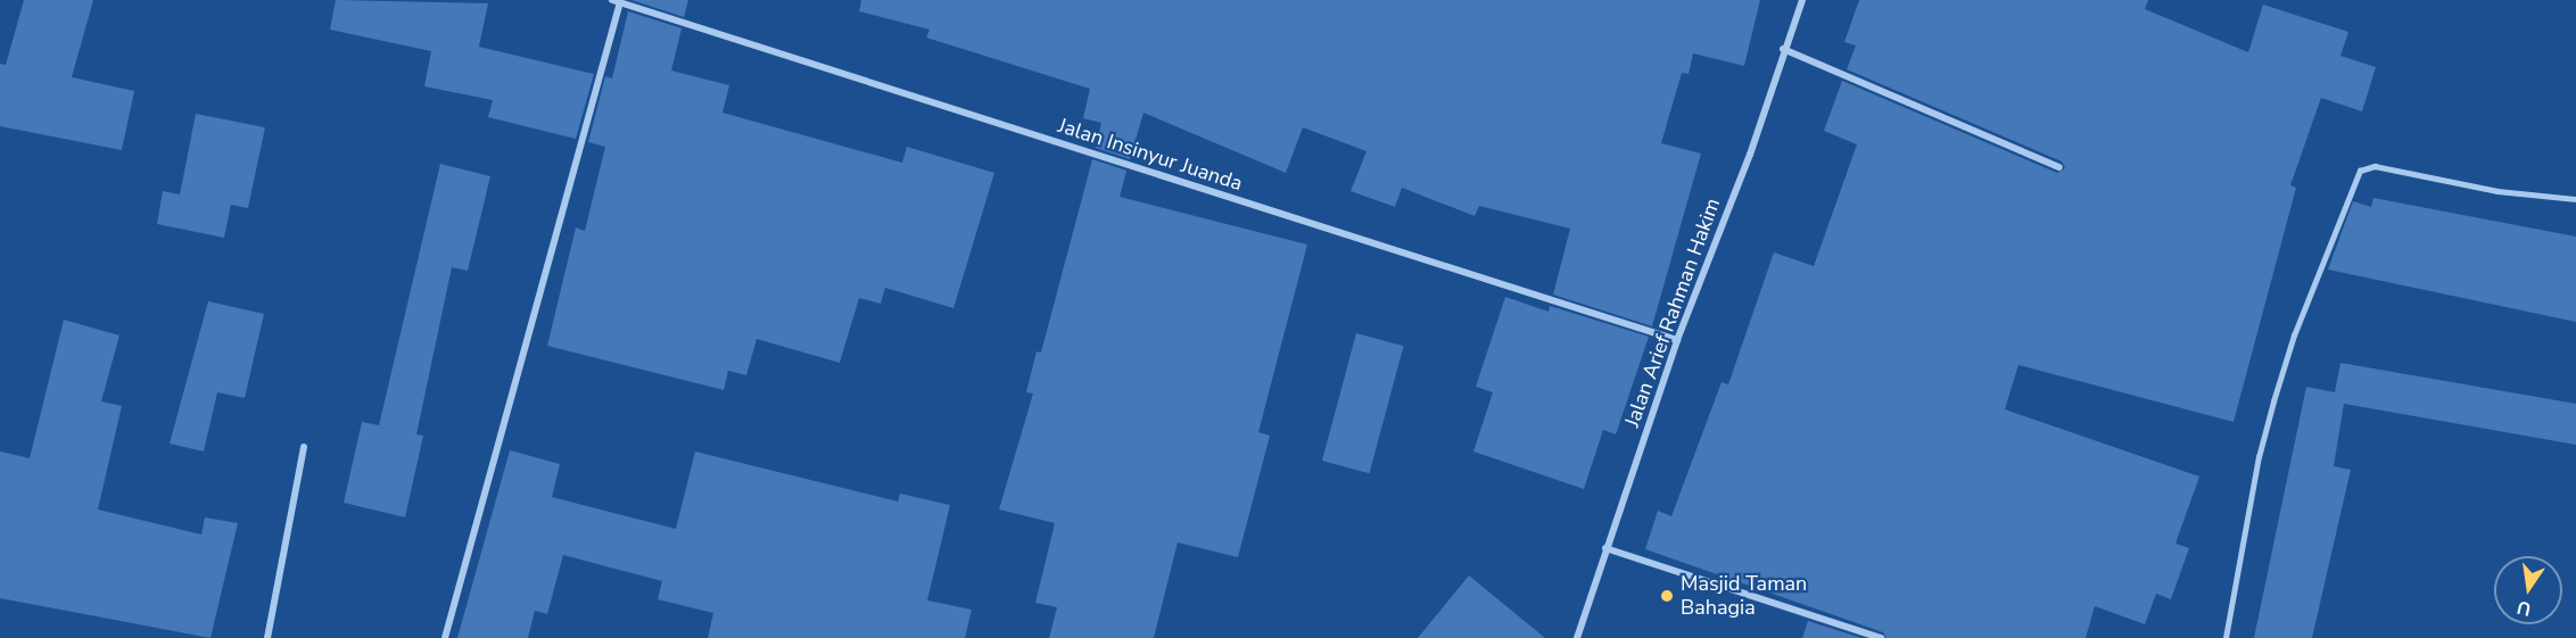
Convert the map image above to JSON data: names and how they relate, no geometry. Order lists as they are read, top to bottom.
{
  "streets": {
    "street": ["Jalan Insinyur Juanda", "Jalan Arief Rahman Hakim"]
  },
  "crossings": [
    ["Jalan Insinyur Juanda", "Jalan Arief Rahman Hakim"]
  ],
  "places": ["Masjid Taman Bahagia"],
  "north": "bottom"
}
